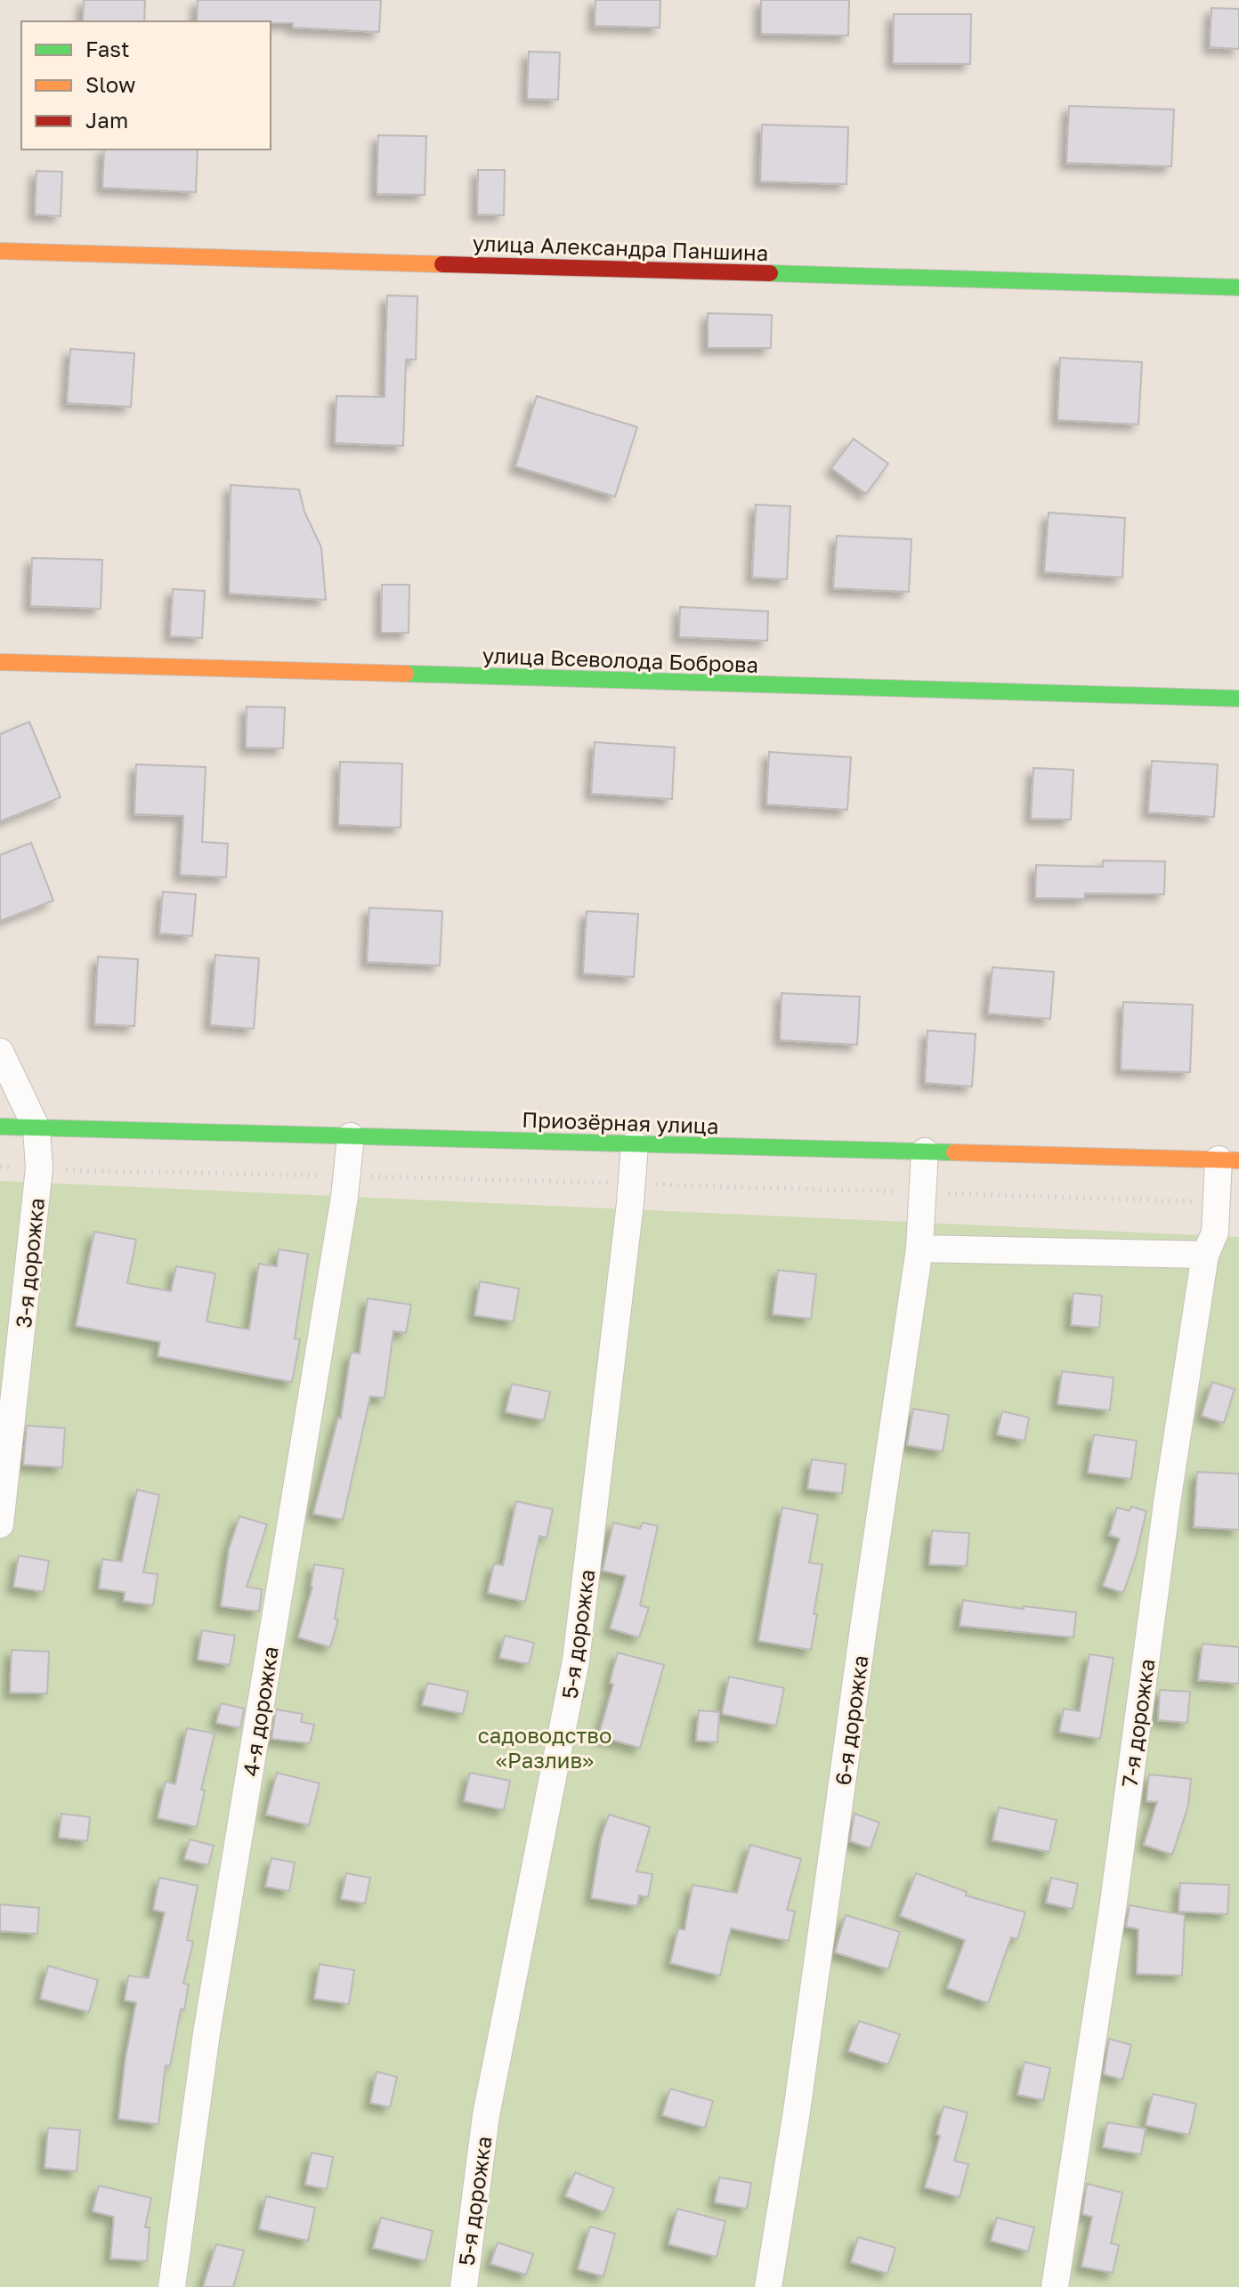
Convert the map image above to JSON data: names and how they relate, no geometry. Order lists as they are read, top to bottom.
{
  "streets": {
    "street": [
      "улица Александра Паншина",
      "улица Всеволода Боброва",
      "Приозёрная улица",
      "3-я дорожка",
      "5-я дорожка",
      "4-я дорожка",
      "6-я дорожка",
      "7-я дорожка"
    ]
  },
  "crossings": [
    ["Приозёрная улица", "3-я дорожка"],
    ["Приозёрная улица", "5-я дорожка"],
    ["Приозёрная улица", "4-я дорожка"],
    ["Приозёрная улица", "6-я дорожка"],
    ["Приозёрная улица", "7-я дорожка"]
  ],
  "parks": ["садоводство «Разлив»"],
  "legend": ["Fast", "Slow", "Jam"]
}
